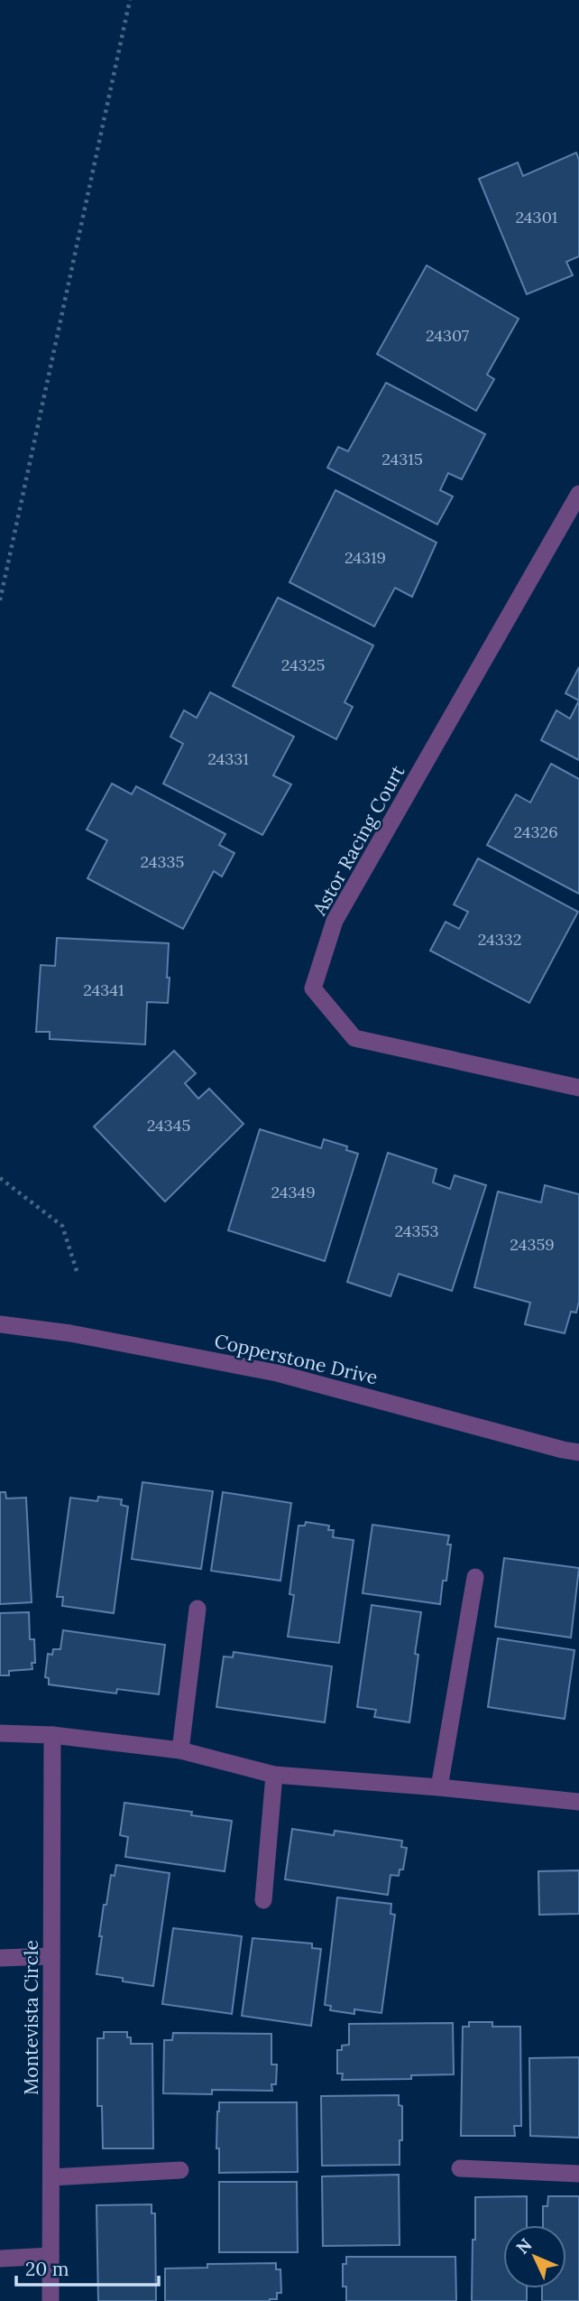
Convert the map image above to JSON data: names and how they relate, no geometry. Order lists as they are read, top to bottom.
{
  "streets": {
    "street": ["Astor Racing Court", "Copperstone Drive", "Montevista Circle"]
  },
  "house_numbers": [
    "24301",
    "24307",
    "24315",
    "24319",
    "24325",
    "24331",
    "24326",
    "24335",
    "24332",
    "24341",
    "24345",
    "24349",
    "24353",
    "24359"
  ],
  "scale_bar": "20 m",
  "north": "top left"
}
